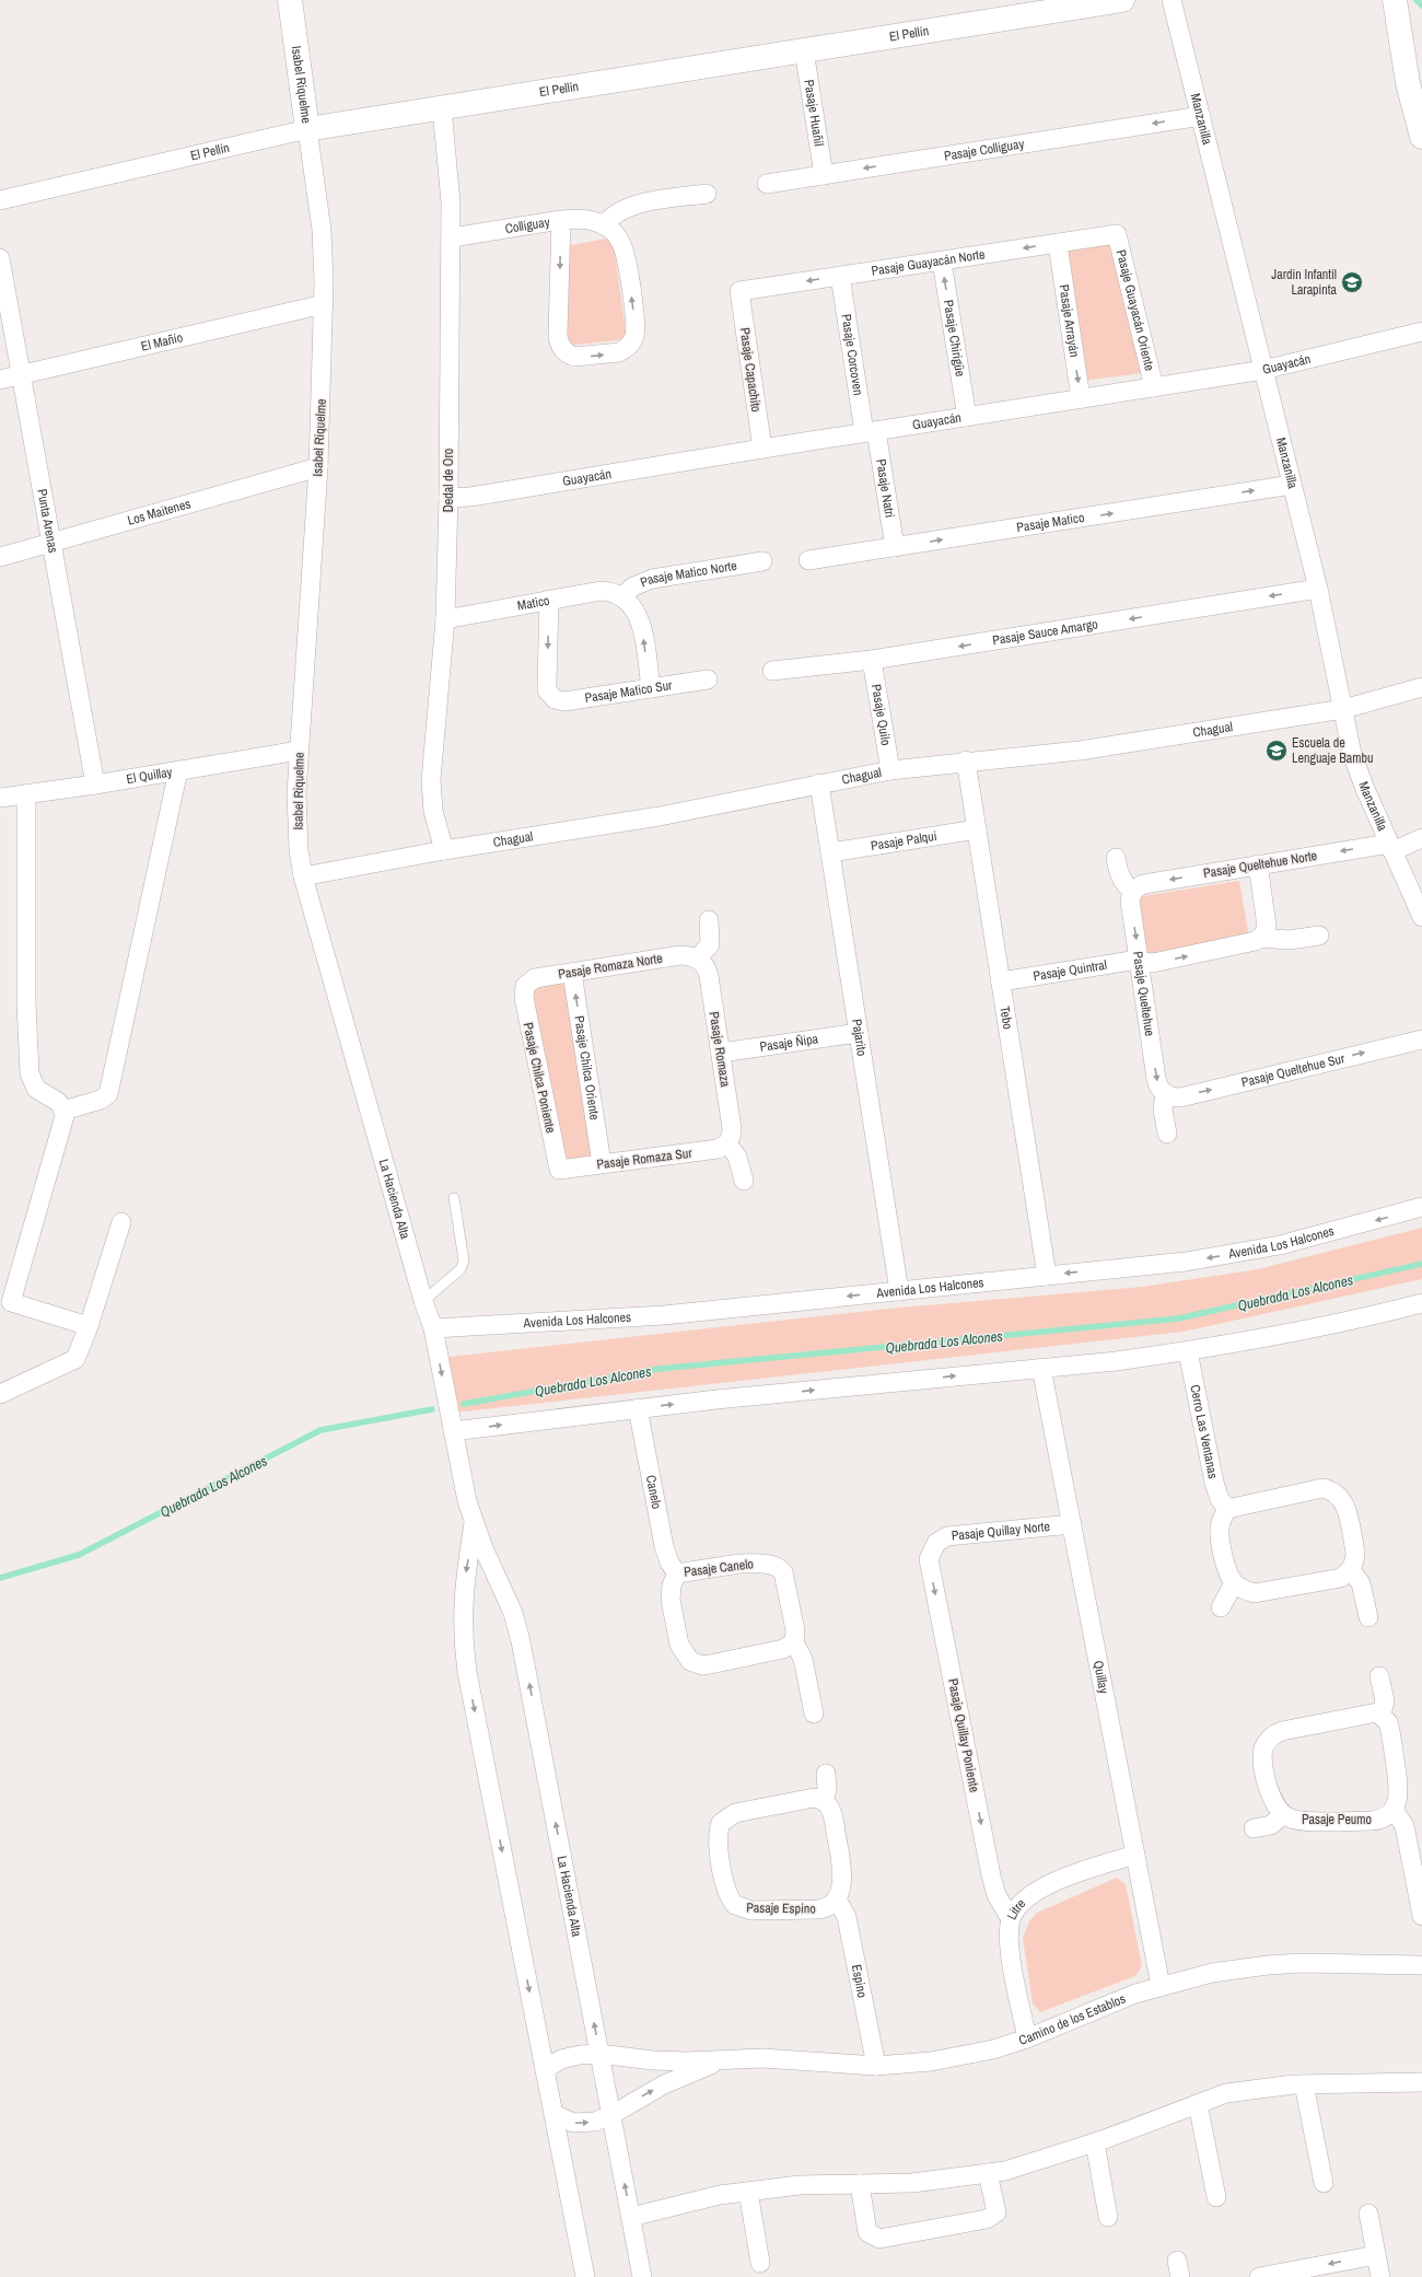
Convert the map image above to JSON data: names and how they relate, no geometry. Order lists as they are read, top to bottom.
{
  "streets": {
    "street": [
      "El Pellín",
      "Isabel Riquelme",
      "Pasaje Huañil",
      "Manzanilla",
      "Pasaje Colliguay",
      "Colliguay",
      "Pasaje Guayacán Norte",
      "Pasaje Guayacán Oriente",
      "Pasaje Arrayán",
      "Pasaje Chirigüe",
      "El Mañío",
      "Pasaje Corcoven",
      "Guayacán",
      "Pasaje Capachito",
      "Dedal de Oro",
      "Pasaje Natri",
      "Los Maitenes",
      "Punta Arenas",
      "Pasaje Matico",
      "Pasaje Matico Norte",
      "Matico",
      "Pasaje Sauce Amargo",
      "Pasaje Matico Sur",
      "Pasaje Quilo",
      "Chagual",
      "El Quillay",
      "Pasaje Palqui",
      "Pasaje Queltehue Norte",
      "Pasaje Romaza Norte",
      "Pasaje Quintral",
      "Pasaje Queltehue",
      "Tebo",
      "Pajarito",
      "Pasaje Ñipa",
      "Pasaje Romaza",
      "Pasaje Chilca Oriente",
      "Pasaje Queltehue Sur",
      "Pasaje Chilca Poniente",
      "Pasaje Romaza Sur",
      "La Hacienda Alta",
      "Avenida Los Halcones",
      "Cerro Las Ventanas",
      "Canelo",
      "Pasaje Quillay Norte",
      "Pasaje Canelo",
      "Quillay",
      "Pasaje Quillay Poniente",
      "Pasaje Peumo",
      "Pasaje Espino",
      "Litre",
      "Espino",
      "Camino de los Establos"
    ]
  },
  "crossings": [
    ["El Pellín", "Isabel Riquelme"],
    ["El Pellín", "Pasaje Huañil"],
    ["El Pellín", "Dedal de Oro"],
    ["Isabel Riquelme", "El Mañío"],
    ["Isabel Riquelme", "Los Maitenes"],
    ["Isabel Riquelme", "Chagual"],
    ["Isabel Riquelme", "El Quillay"],
    ["Isabel Riquelme", "La Hacienda Alta"],
    ["Pasaje Huañil", "Pasaje Colliguay"],
    ["Manzanilla", "Pasaje Colliguay"],
    ["Manzanilla", "Guayacán"],
    ["Manzanilla", "Pasaje Matico"],
    ["Manzanilla", "Pasaje Sauce Amargo"],
    ["Manzanilla", "Chagual"],
    ["Manzanilla", "Pasaje Queltehue Norte"],
    ["Colliguay", "Dedal de Oro"],
    ["Pasaje Guayacán Norte", "Pasaje Guayacán Oriente"],
    ["Pasaje Guayacán Norte", "Pasaje Arrayán"],
    ["Pasaje Guayacán Norte", "Pasaje Chirigüe"],
    ["Pasaje Guayacán Norte", "Pasaje Corcoven"],
    ["Pasaje Guayacán Norte", "Pasaje Capachito"],
    ["Pasaje Guayacán Oriente", "Guayacán"],
    ["Pasaje Arrayán", "Guayacán"],
    ["Pasaje Chirigüe", "Guayacán"],
    ["El Mañío", "Punta Arenas"],
    ["Pasaje Corcoven", "Guayacán"],
    ["Pasaje Corcoven", "Pasaje Natri"],
    ["Guayacán", "Pasaje Capachito"],
    ["Guayacán", "Dedal de Oro"],
    ["Guayacán", "Pasaje Natri"],
    ["Dedal de Oro", "Matico"],
    ["Dedal de Oro", "Chagual"],
    ["Pasaje Natri", "Pasaje Matico"],
    ["Los Maitenes", "Punta Arenas"],
    ["Punta Arenas", "El Quillay"],
    ["Pasaje Matico Norte", "Matico"],
    ["Matico", "Pasaje Matico Sur"],
    ["Pasaje Sauce Amargo", "Pasaje Quilo"],
    ["Pasaje Quilo", "Chagual"],
    ["Chagual", "Tebo"],
    ["Chagual", "Pajarito"],
    ["Chagual", "La Hacienda Alta"],
    ["Pasaje Palqui", "Tebo"],
    ["Pasaje Palqui", "Pajarito"],
    ["Pasaje Queltehue Norte", "Pasaje Queltehue"],
    ["Pasaje Romaza Norte", "Pasaje Romaza"],
    ["Pasaje Romaza Norte", "Pasaje Chilca Oriente"],
    ["Pasaje Romaza Norte", "Pasaje Chilca Poniente"],
    ["Pasaje Quintral", "Pasaje Queltehue"],
    ["Pasaje Quintral", "Tebo"],
    ["Pasaje Queltehue", "Pasaje Queltehue Sur"],
    ["Tebo", "Avenida Los Halcones"],
    ["Pajarito", "Pasaje Ñipa"],
    ["Pajarito", "Avenida Los Halcones"],
    ["Pasaje Ñipa", "Pasaje Romaza"],
    ["Pasaje Romaza", "Pasaje Romaza Sur"],
    ["Pasaje Chilca Oriente", "Pasaje Romaza Sur"],
    ["Pasaje Chilca Poniente", "Pasaje Romaza Sur"],
    ["La Hacienda Alta", "Avenida Los Halcones"],
    ["La Hacienda Alta", "Camino de los Establos"],
    ["Canelo", "Pasaje Canelo"],
    ["Pasaje Quillay Norte", "Quillay"],
    ["Pasaje Quillay Norte", "Pasaje Quillay Poniente"],
    ["Quillay", "Litre"],
    ["Quillay", "Camino de los Establos"],
    ["Pasaje Quillay Poniente", "Litre"],
    ["Pasaje Espino", "Espino"],
    ["Litre", "Camino de los Establos"],
    ["Espino", "Camino de los Establos"]
  ],
  "one_way": [
    "Pasaje Colliguay",
    "Pasaje Guayacán Norte",
    "Pasaje Arrayán",
    "Pasaje Chirigüe",
    "Pasaje Matico",
    "Pasaje Sauce Amargo",
    "Pasaje Queltehue Norte",
    "Pasaje Quintral",
    "Pasaje Queltehue",
    "Pasaje Chilca Oriente",
    "Pasaje Queltehue Sur"
  ],
  "water": ["Quebrada Los Alcones"],
  "places": {
    "school or university": ["Jardin Infantil Larapinta", "Escuela de Lenguaje Bambu"]
  }
}
